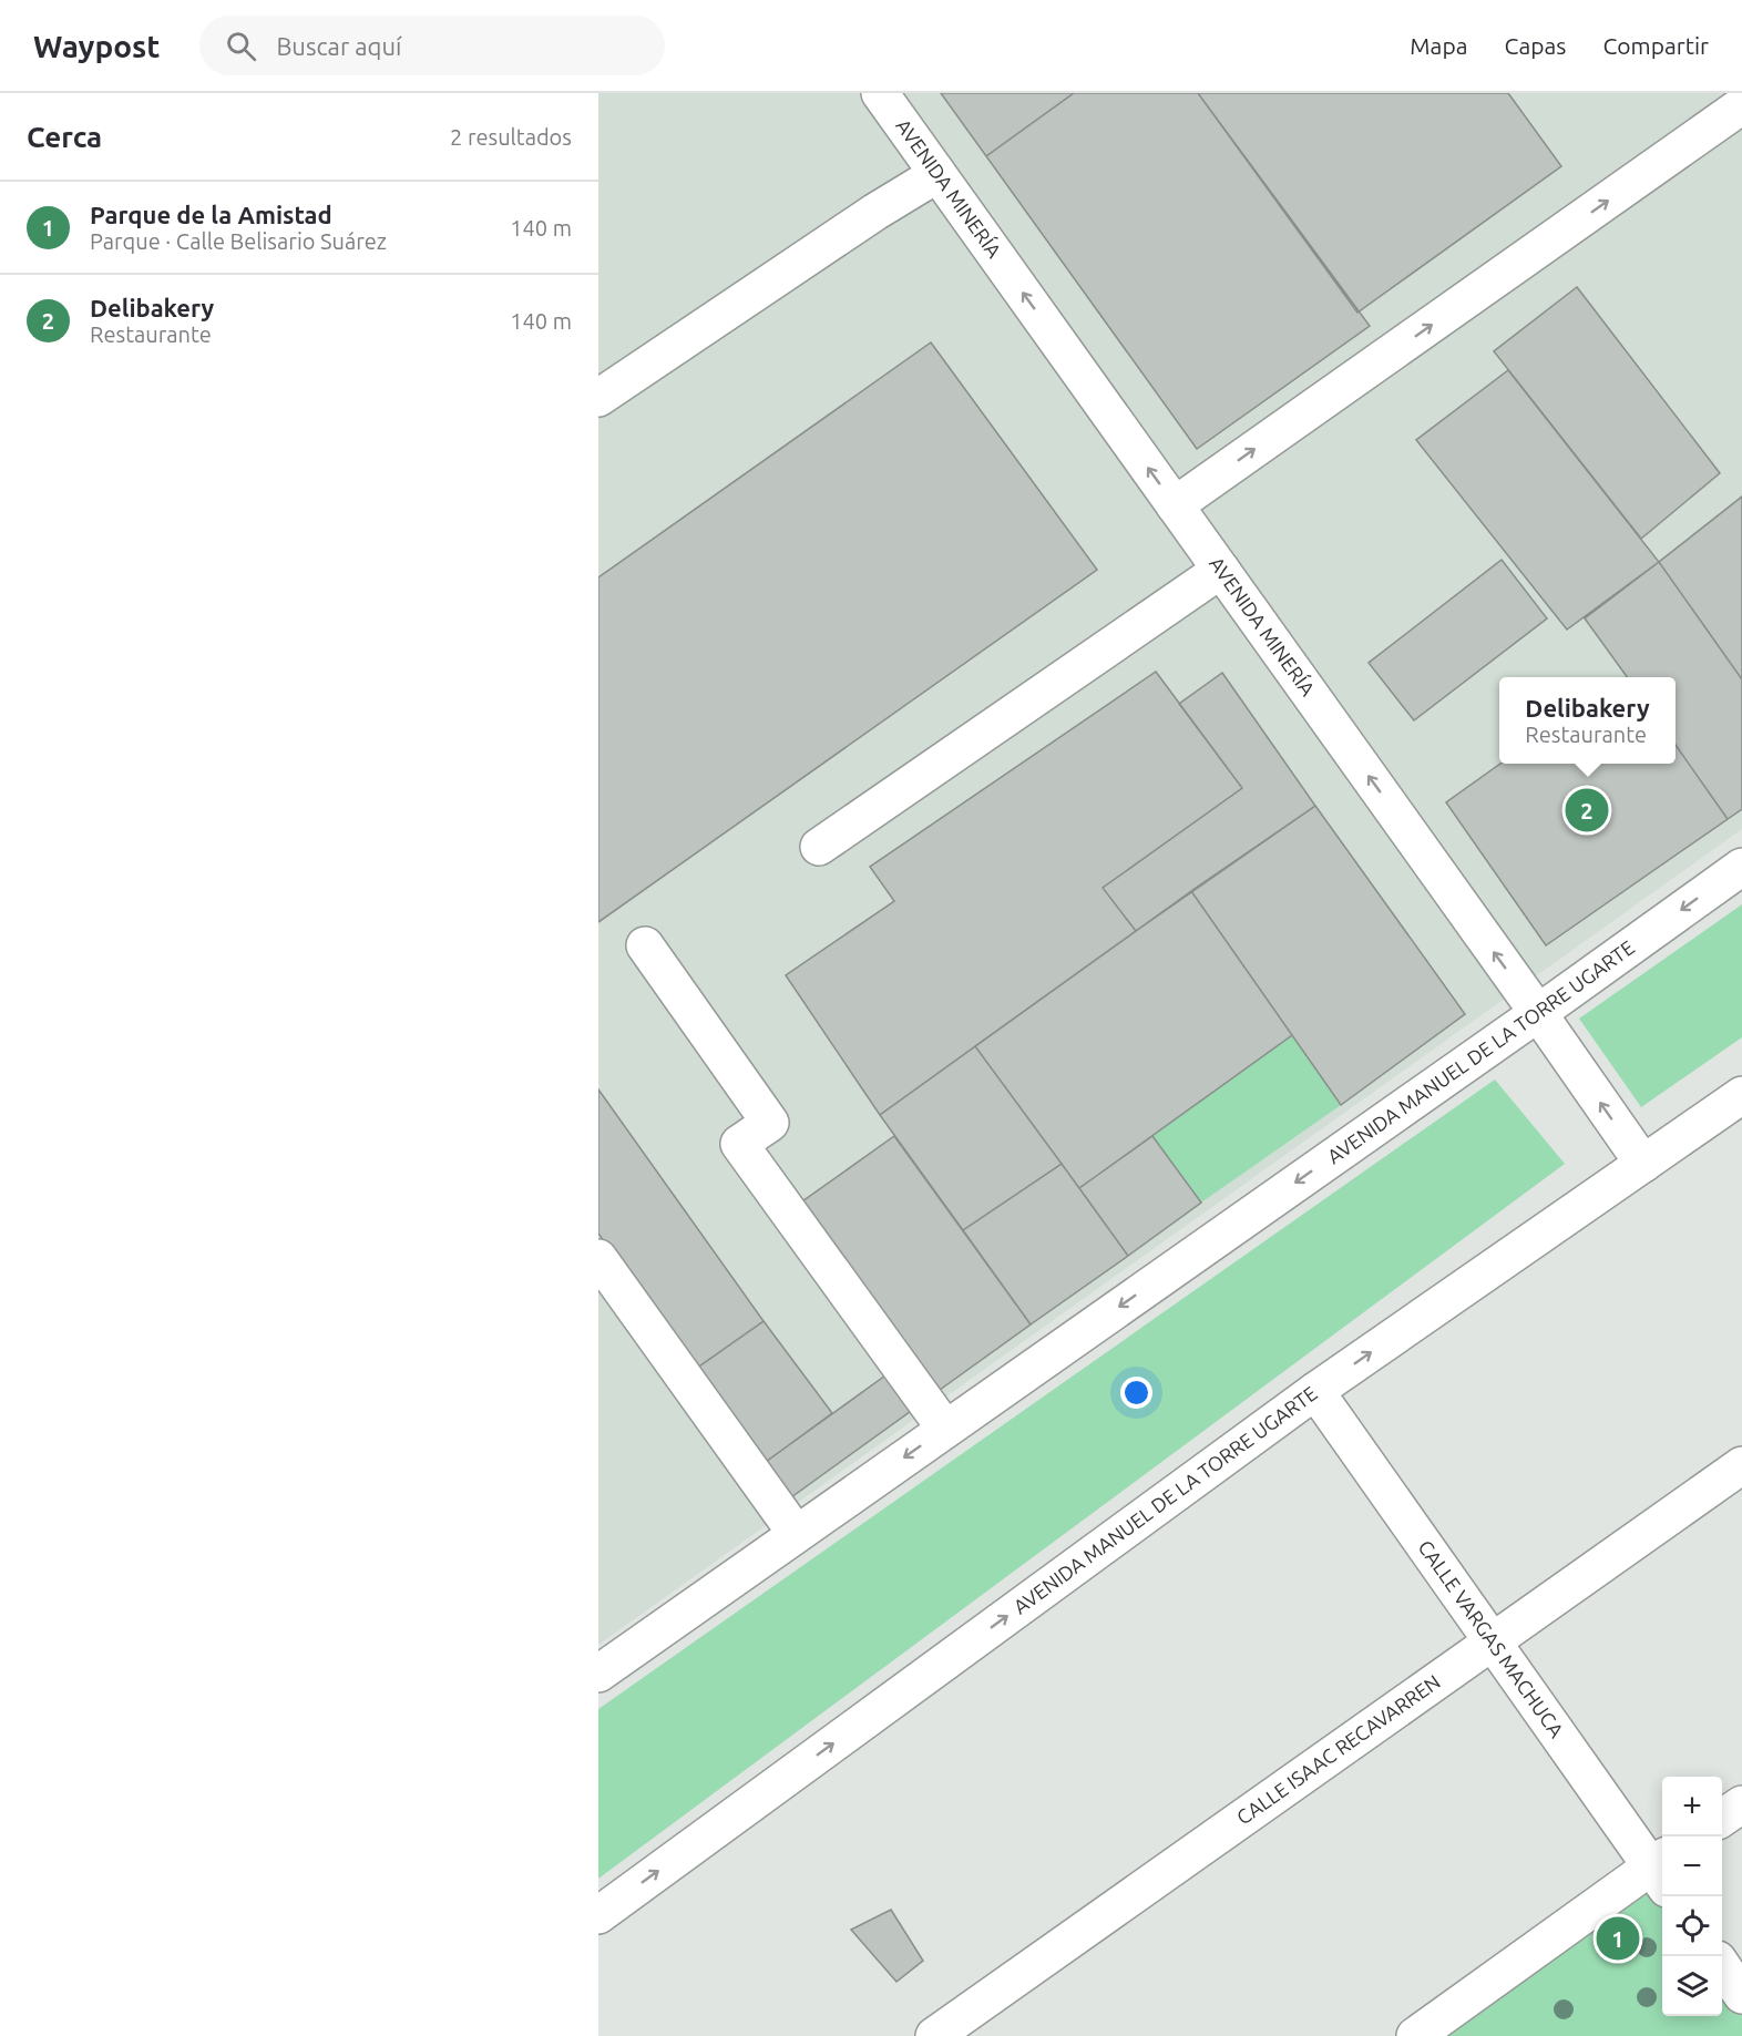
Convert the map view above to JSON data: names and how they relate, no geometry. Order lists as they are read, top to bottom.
{
  "streets": {
    "street": [
      "AVENIDA MINERÍA",
      "AVENIDA MANUEL DE LA TORRE UGARTE",
      "CALLE VARGAS MACHUCA",
      "CALLE ISAAC RECAVARREN"
    ]
  },
  "crossings": [
    ["AVENIDA MINERÍA", "AVENIDA MANUEL DE LA TORRE UGARTE"],
    ["AVENIDA MANUEL DE LA TORRE UGARTE", "CALLE VARGAS MACHUCA"],
    ["CALLE VARGAS MACHUCA", "CALLE ISAAC RECAVARREN"]
  ],
  "one_way": ["AVENIDA MINERÍA"],
  "page": {
    "header": "Waypost",
    "search": "Buscar aquí",
    "nav": ["Mapa", "Capas", "Compartir"],
    "heading": ["Cerca", "2 resultados"],
    "list": [
      {
        "mark": "1",
        "name": "Parque de la Amistad",
        "note": "Parque · Calle Belisario Suárez",
        "value": "140 m"
      },
      {
        "mark": "2",
        "name": "Delibakery",
        "note": "Restaurante",
        "value": "140 m"
      }
    ],
    "popup": ["Delibakery", "Restaurante"],
    "pins": ["2", "1"],
    "map_buttons": ["+", "−"]
  }
}
